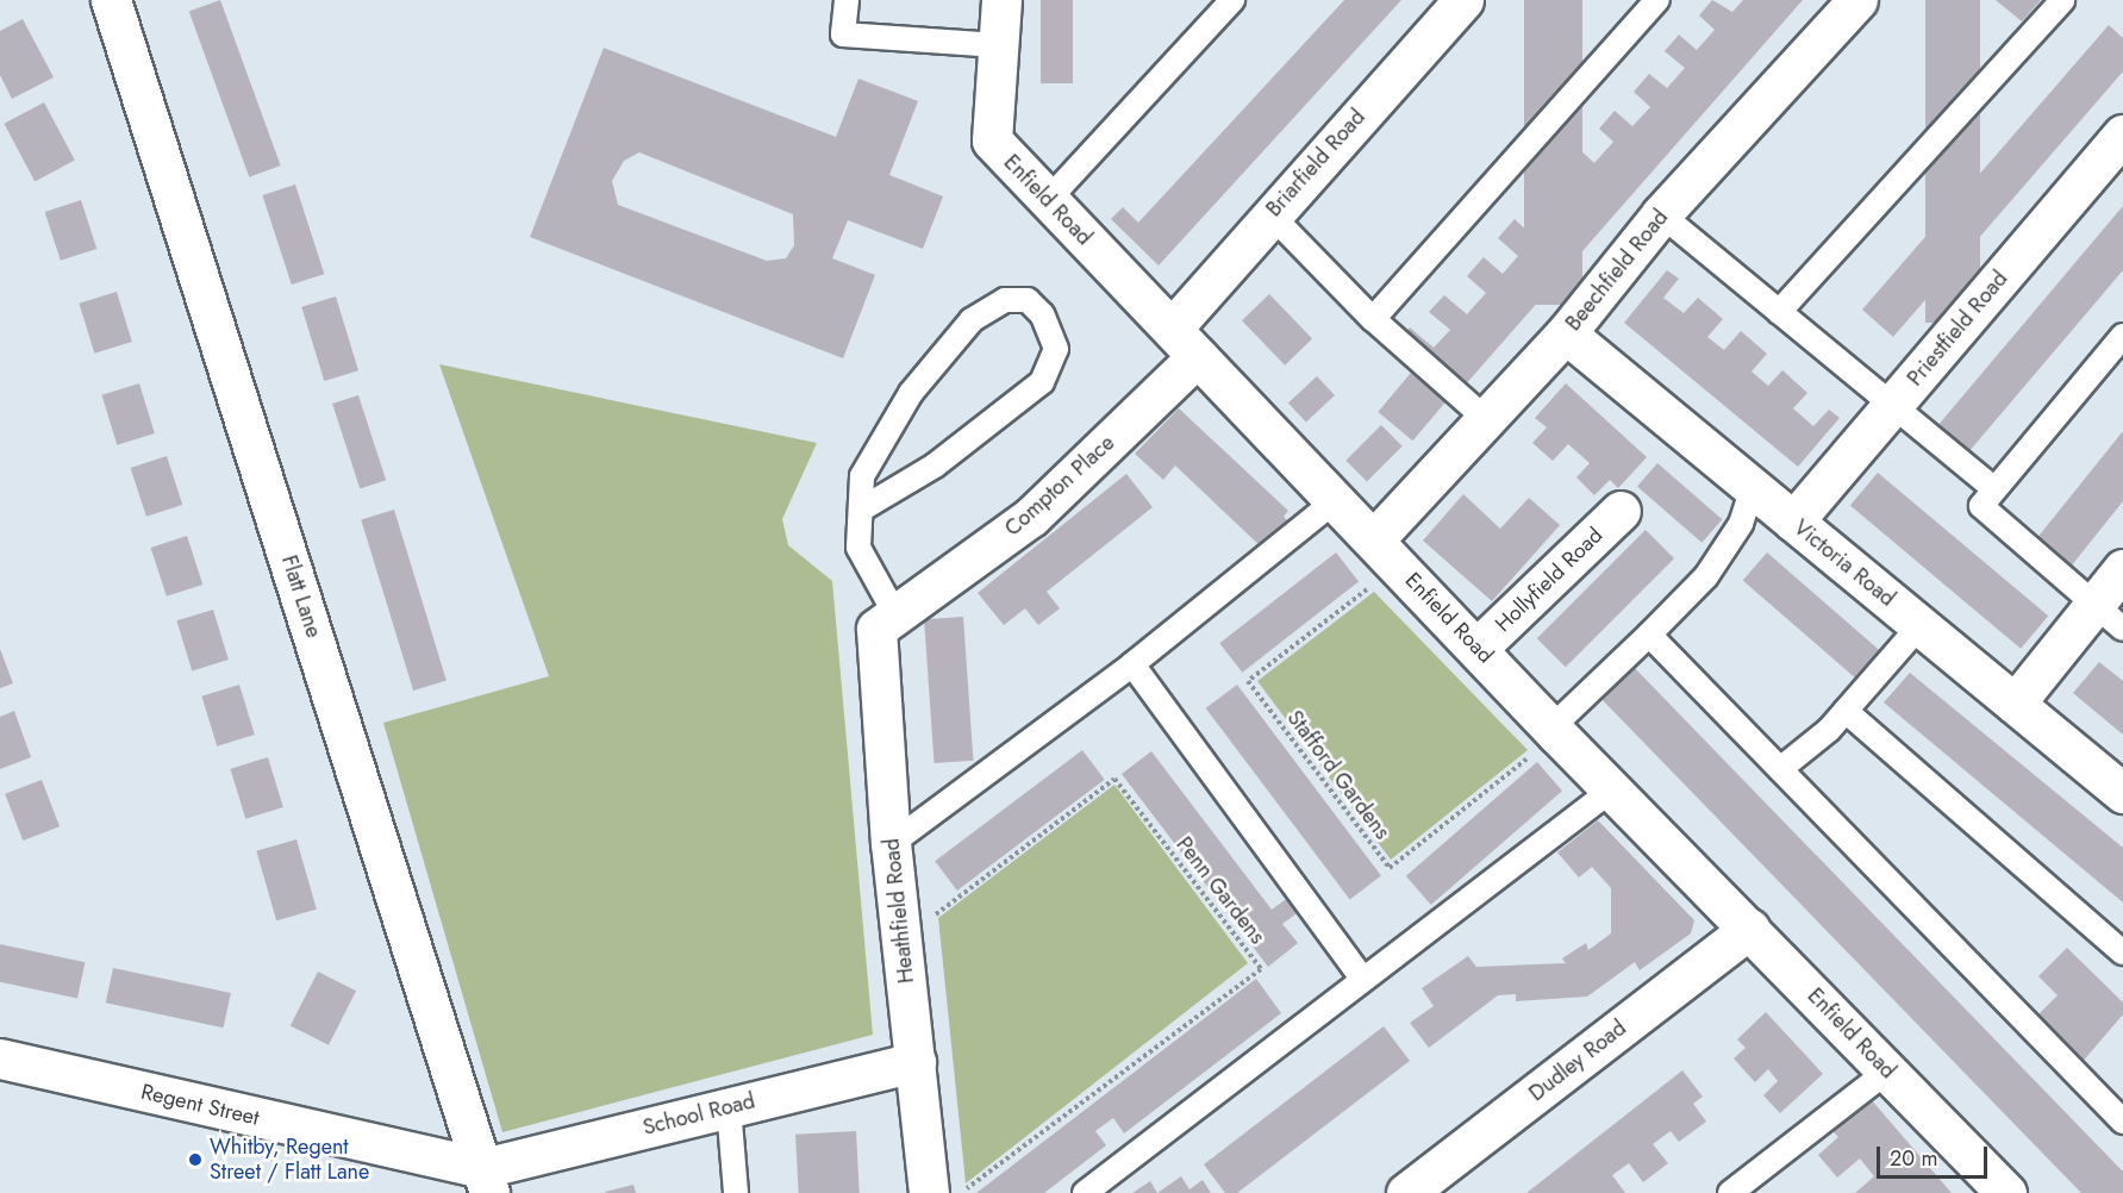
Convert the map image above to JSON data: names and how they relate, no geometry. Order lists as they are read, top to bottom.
{
  "streets": {
    "street": [
      "Briarfield Road",
      "Enfield Road",
      "Beechfield Road",
      "Priestfield Road",
      "Compton Place",
      "Victoria Road",
      "Hollyfield Road",
      "Flatt Lane",
      "Heathfield Road",
      "Dudley Road",
      "Regent Street",
      "School Road"
    ],
    "path": ["Stafford Gardens", "Penn Gardens"]
  },
  "crossings": [
    ["Briarfield Road", "Enfield Road"],
    ["Enfield Road", "Beechfield Road"],
    ["Enfield Road", "Compton Place"],
    ["Enfield Road", "Hollyfield Road"],
    ["Enfield Road", "Stafford Gardens"],
    ["Enfield Road", "Dudley Road"],
    ["Beechfield Road", "Victoria Road"],
    ["Beechfield Road", "Stafford Gardens"],
    ["Priestfield Road", "Victoria Road"],
    ["Compton Place", "Heathfield Road"],
    ["Flatt Lane", "Regent Street"],
    ["Flatt Lane", "School Road"],
    ["Penn Gardens", "Heathfield Road"],
    ["Heathfield Road", "School Road"],
    ["Regent Street", "School Road"]
  ],
  "places": ["Whitby, Regent Street / Flatt Lane"],
  "scale_bar": "20 m"
}
